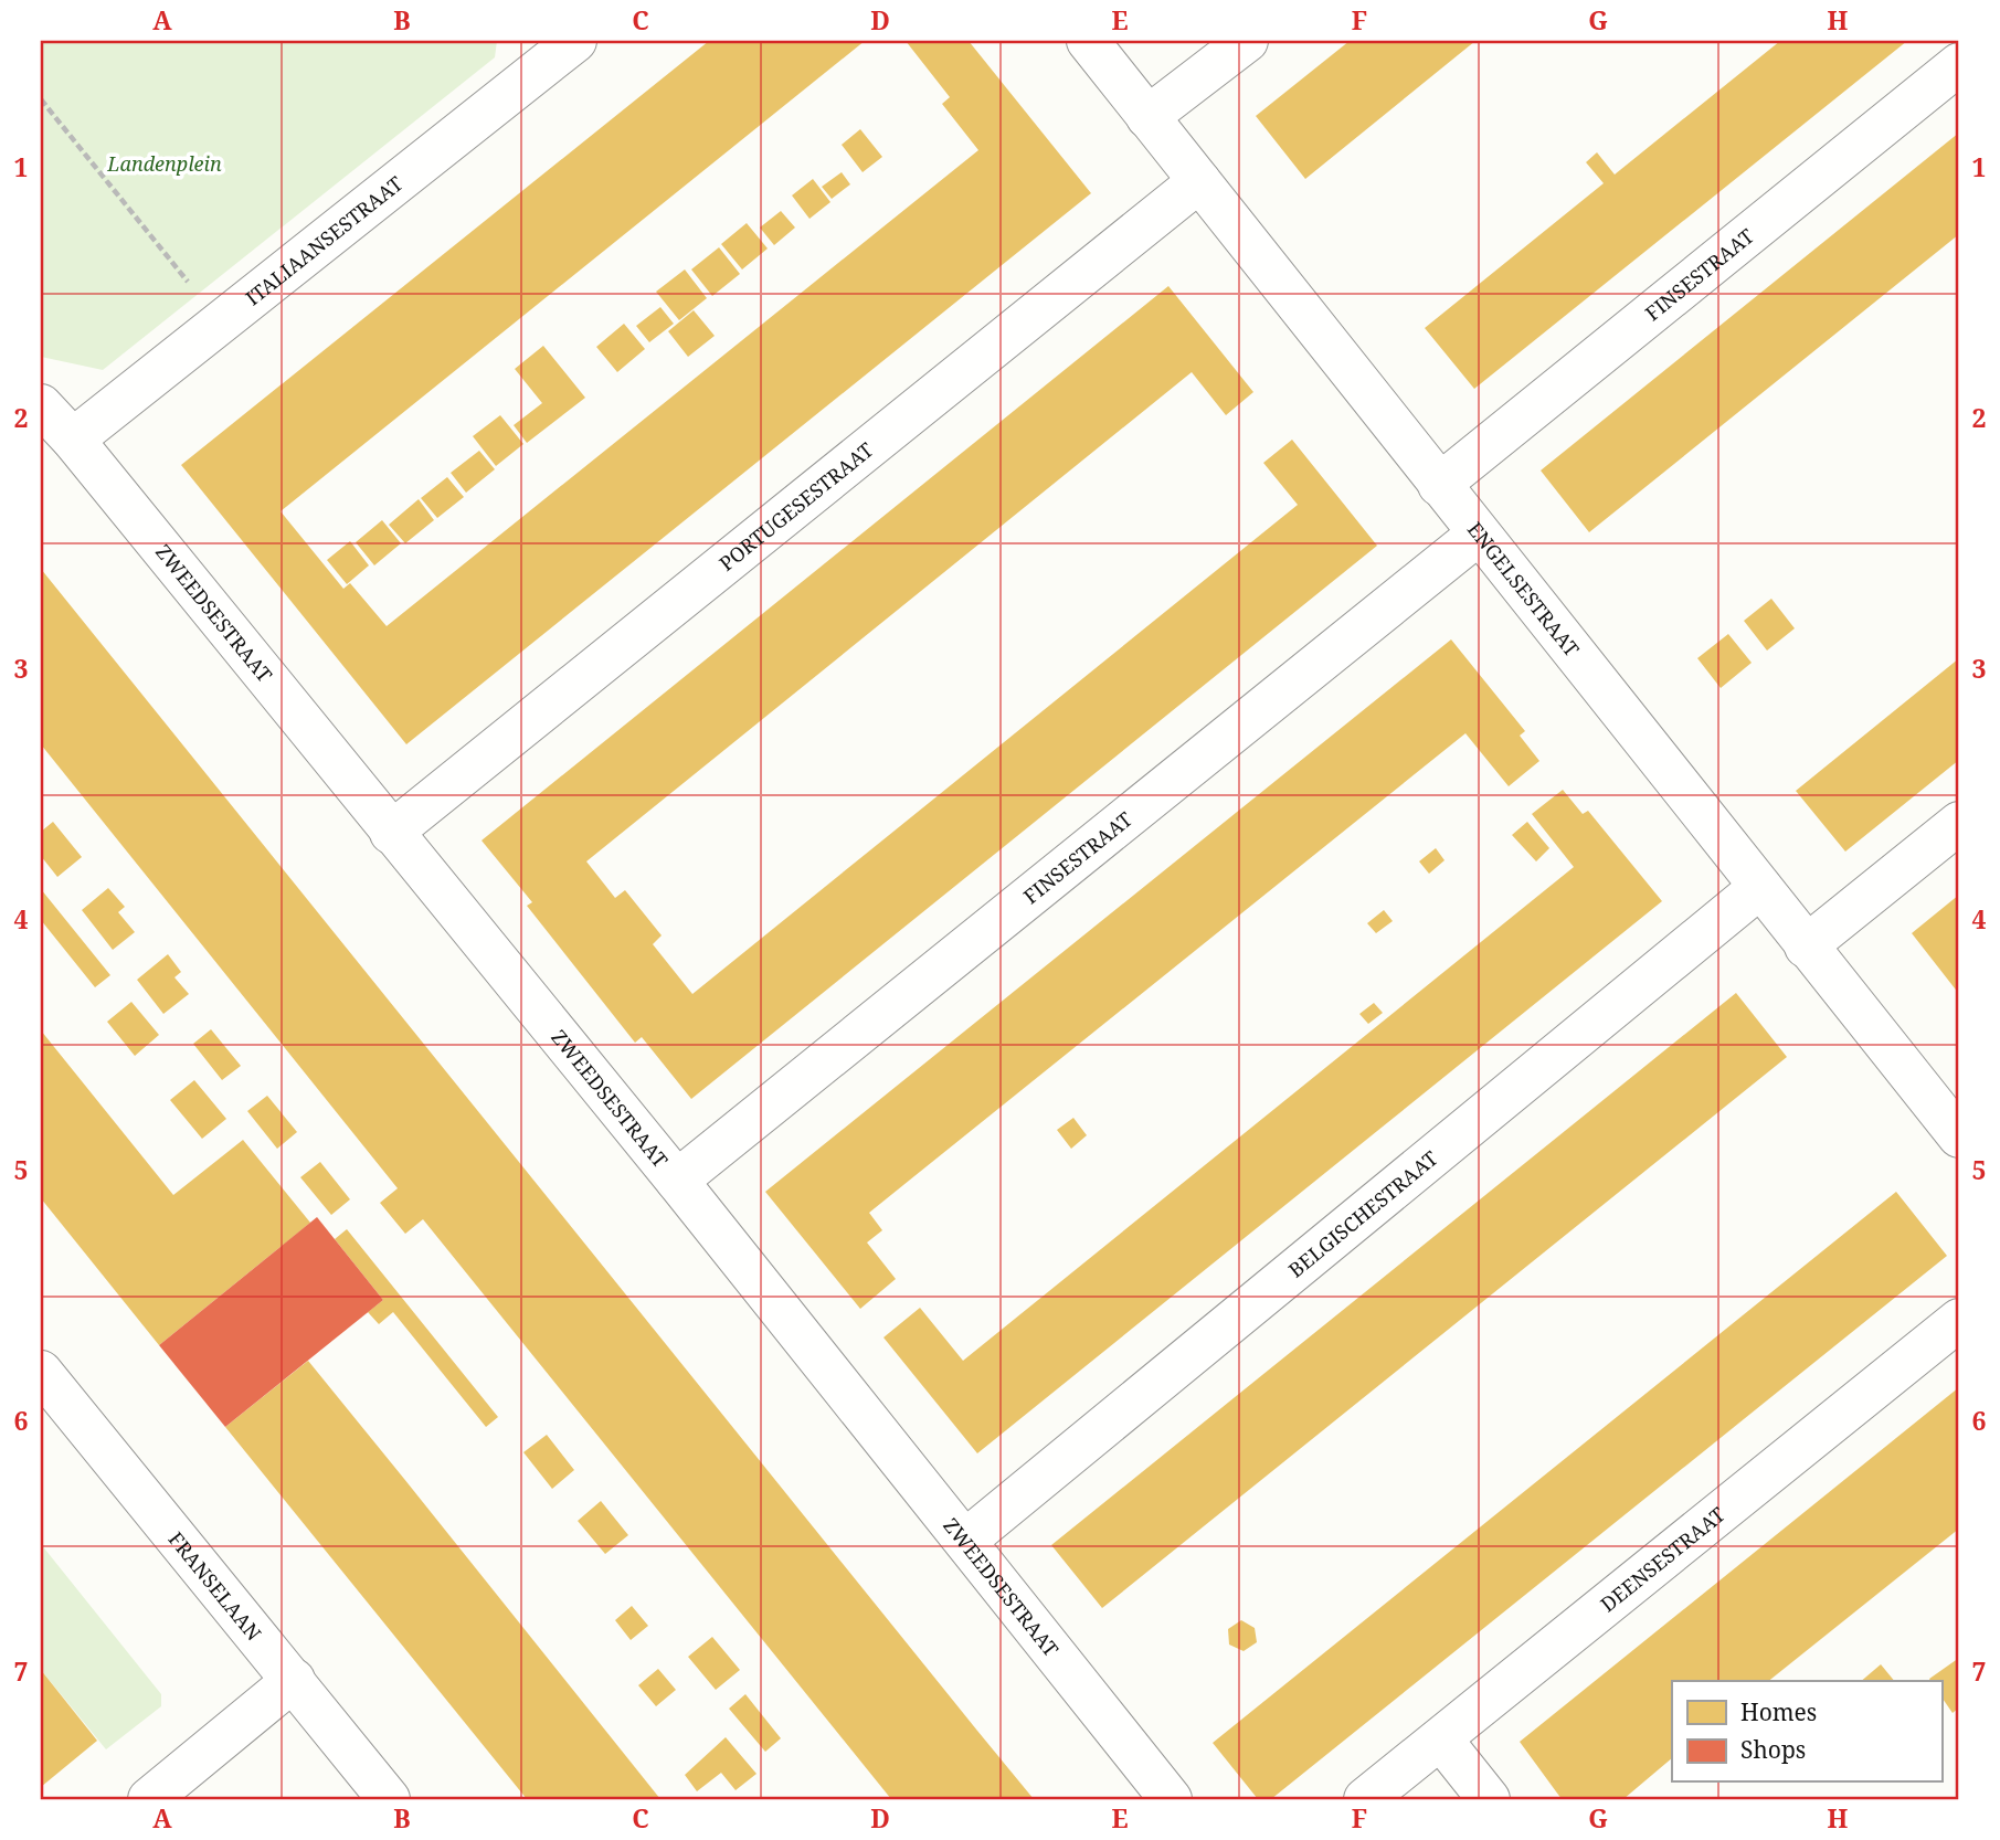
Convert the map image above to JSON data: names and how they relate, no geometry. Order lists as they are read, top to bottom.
{
  "streets": {
    "street": [
      "ITALIAANSESTRAAT",
      "FINSESTRAAT",
      "PORTUGESESTRAAT",
      "ENGELSESTRAAT",
      "ZWEEDSESTRAAT",
      "BELGISCHESTRAAT",
      "DEENSESTRAAT",
      "FRANSELAAN"
    ]
  },
  "crossings": [
    ["ITALIAANSESTRAAT", "ZWEEDSESTRAAT"],
    ["FINSESTRAAT", "ENGELSESTRAAT"],
    ["FINSESTRAAT", "ZWEEDSESTRAAT"],
    ["PORTUGESESTRAAT", "ENGELSESTRAAT"],
    ["PORTUGESESTRAAT", "ZWEEDSESTRAAT"],
    ["ENGELSESTRAAT", "BELGISCHESTRAAT"],
    ["ZWEEDSESTRAAT", "BELGISCHESTRAAT"]
  ],
  "parks": ["Landenplein"],
  "legend": ["Homes", "Shops"],
  "grid": {
    "columns": [
      "A",
      "B",
      "C",
      "D",
      "E",
      "F",
      "G",
      "H"
    ],
    "rows": [
      "1",
      "2",
      "3",
      "4",
      "5",
      "6",
      "7"
    ]
  }
}
